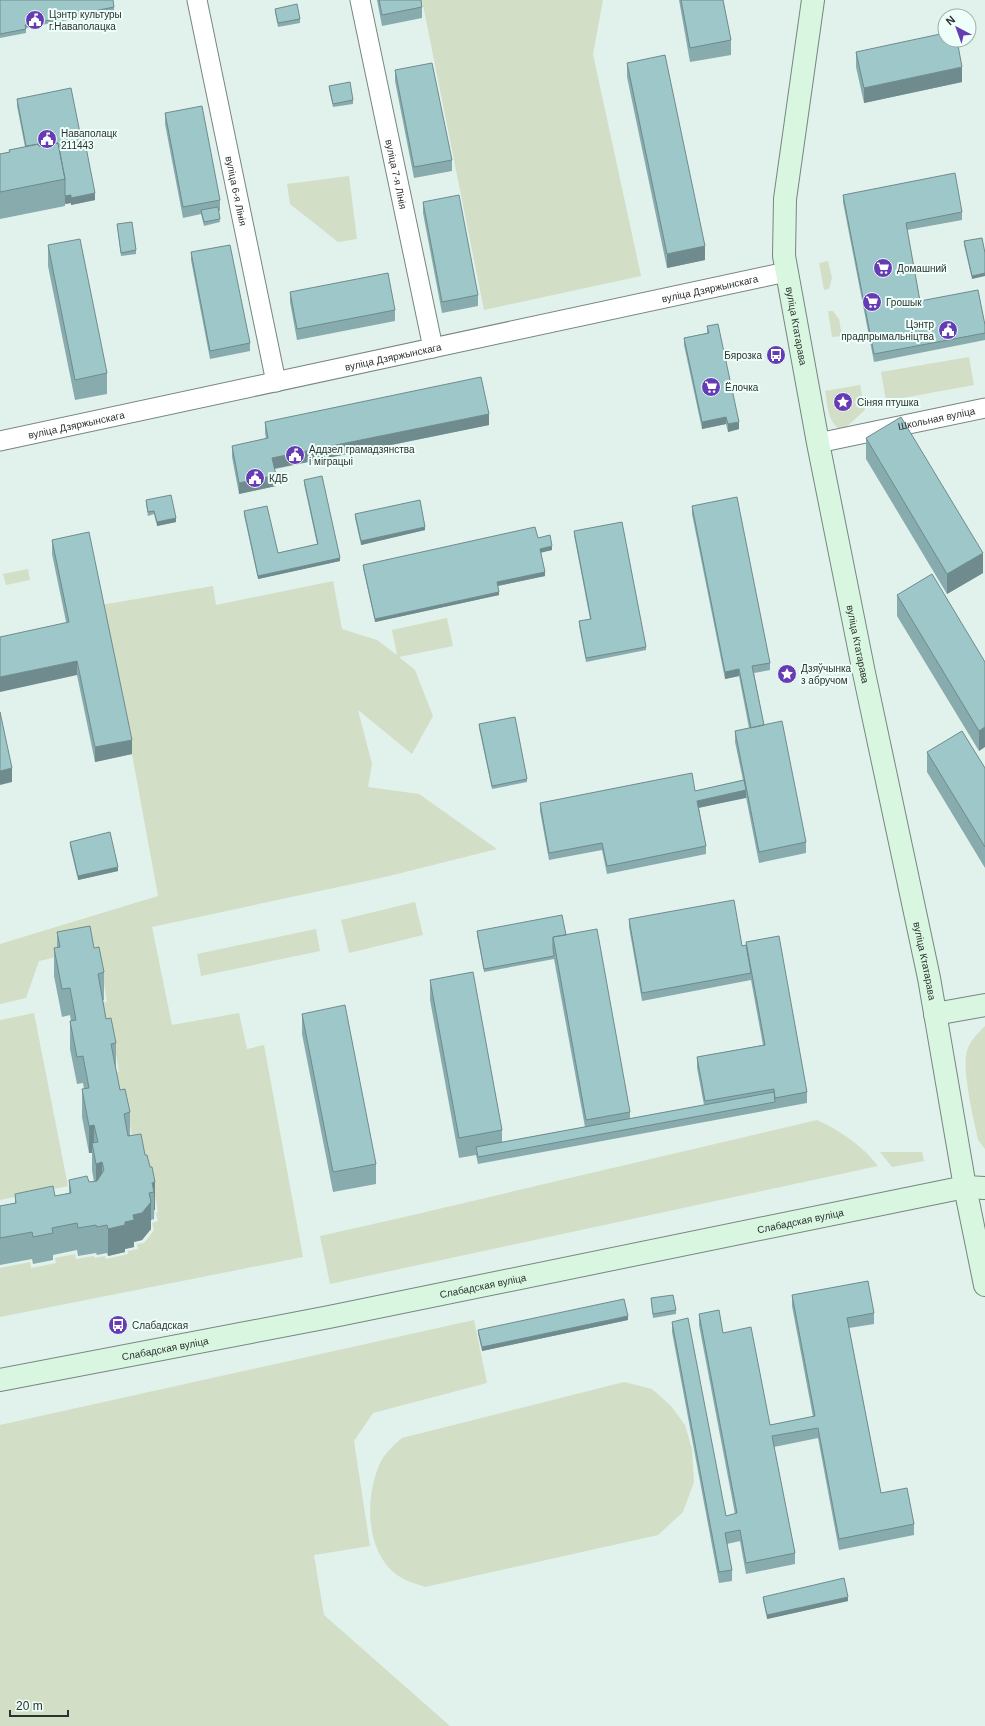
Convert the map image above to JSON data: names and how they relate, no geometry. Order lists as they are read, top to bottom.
{
  "streets": {
    "main road": ["вуліца Ктатарава", "Слабадская вуліца"],
    "street": [
      "вуліца 7-я Лінія",
      "вуліца 6-я Лінія",
      "вуліца Дзяржынскага",
      "Школьная вуліца"
    ]
  },
  "crossings": [
    ["вуліца 7-я Лінія", "вуліца Дзяржынскага"],
    ["вуліца 6-я Лінія", "вуліца Дзяржынскага"],
    ["вуліца Дзяржынскага", "вуліца Ктатарава"],
    ["вуліца Ктатарава", "Школьная вуліца"],
    ["вуліца Ктатарава", "Слабадская вуліца"]
  ],
  "places": {
    "public building": [
      "Цэнтр культуры г.Наваполацка",
      "Наваполацк 211443",
      "Цэнтр прадпрымальніцтва",
      "Аддзел грамадзянства і міграцыі",
      "КДБ"
    ],
    "supermarket": ["Домашний", "Грошык", "Ёлочка"],
    "bus stop": ["Бярозка", "Слабадская"],
    "place": ["Сіняя птушка", "Дзяўчынка з абручом"]
  },
  "scale_bar": "20 m",
  "north": "top left"
}
